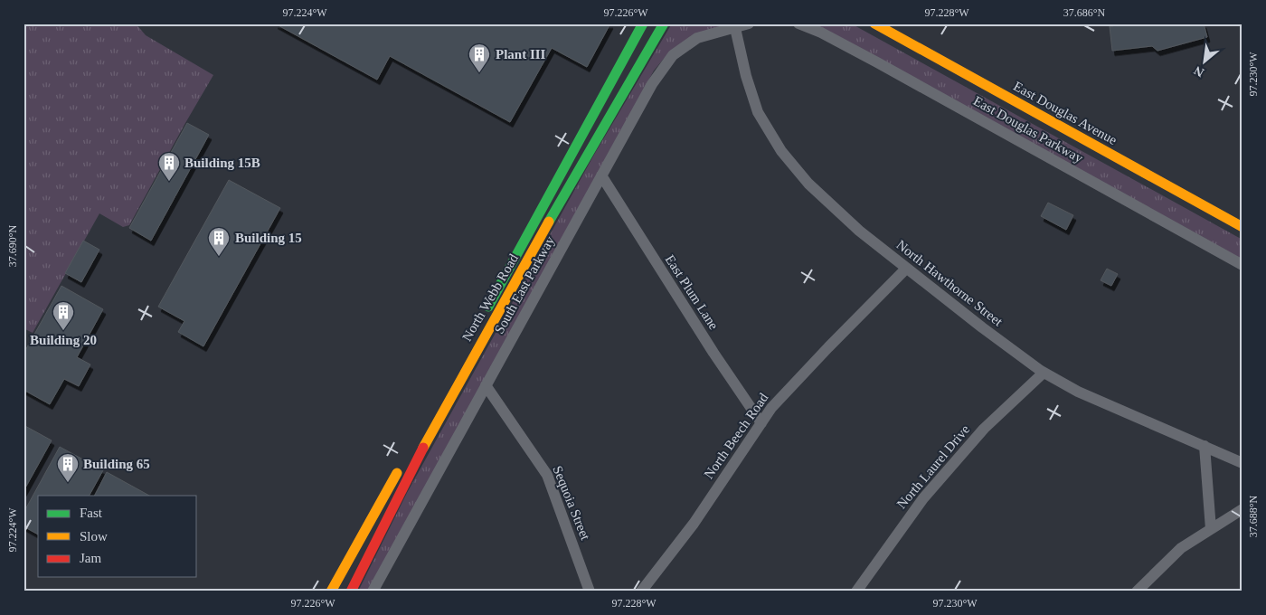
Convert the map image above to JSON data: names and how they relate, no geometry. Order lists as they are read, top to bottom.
{
  "streets": {
    "main road": ["East Douglas Avenue", "North Webb Road"],
    "street": [
      "East Douglas Parkway",
      "North Hawthorne Street",
      "South East Parkway",
      "East Plum Lane",
      "North Beech Road",
      "North Laurel Drive",
      "Sequoia Street"
    ]
  },
  "crossings": [
    ["North Hawthorne Street", "South East Parkway"],
    ["North Hawthorne Street", "North Beech Road"],
    ["North Hawthorne Street", "North Laurel Drive"],
    ["South East Parkway", "East Plum Lane"],
    ["South East Parkway", "Sequoia Street"],
    ["East Plum Lane", "North Beech Road"]
  ],
  "places": {
    "building": [
      "Plant III",
      "Building 15B",
      "Building 15",
      "Building 20",
      "Building 65"
    ]
  },
  "legend": ["Fast", "Slow", "Jam"],
  "north": "bottom left",
  "coordinates": [
    "97.224°W",
    "97.226°W",
    "97.228°W",
    "37.686°N",
    "97.230°W",
    "37.690°N",
    "37.688°N"
  ]
}
